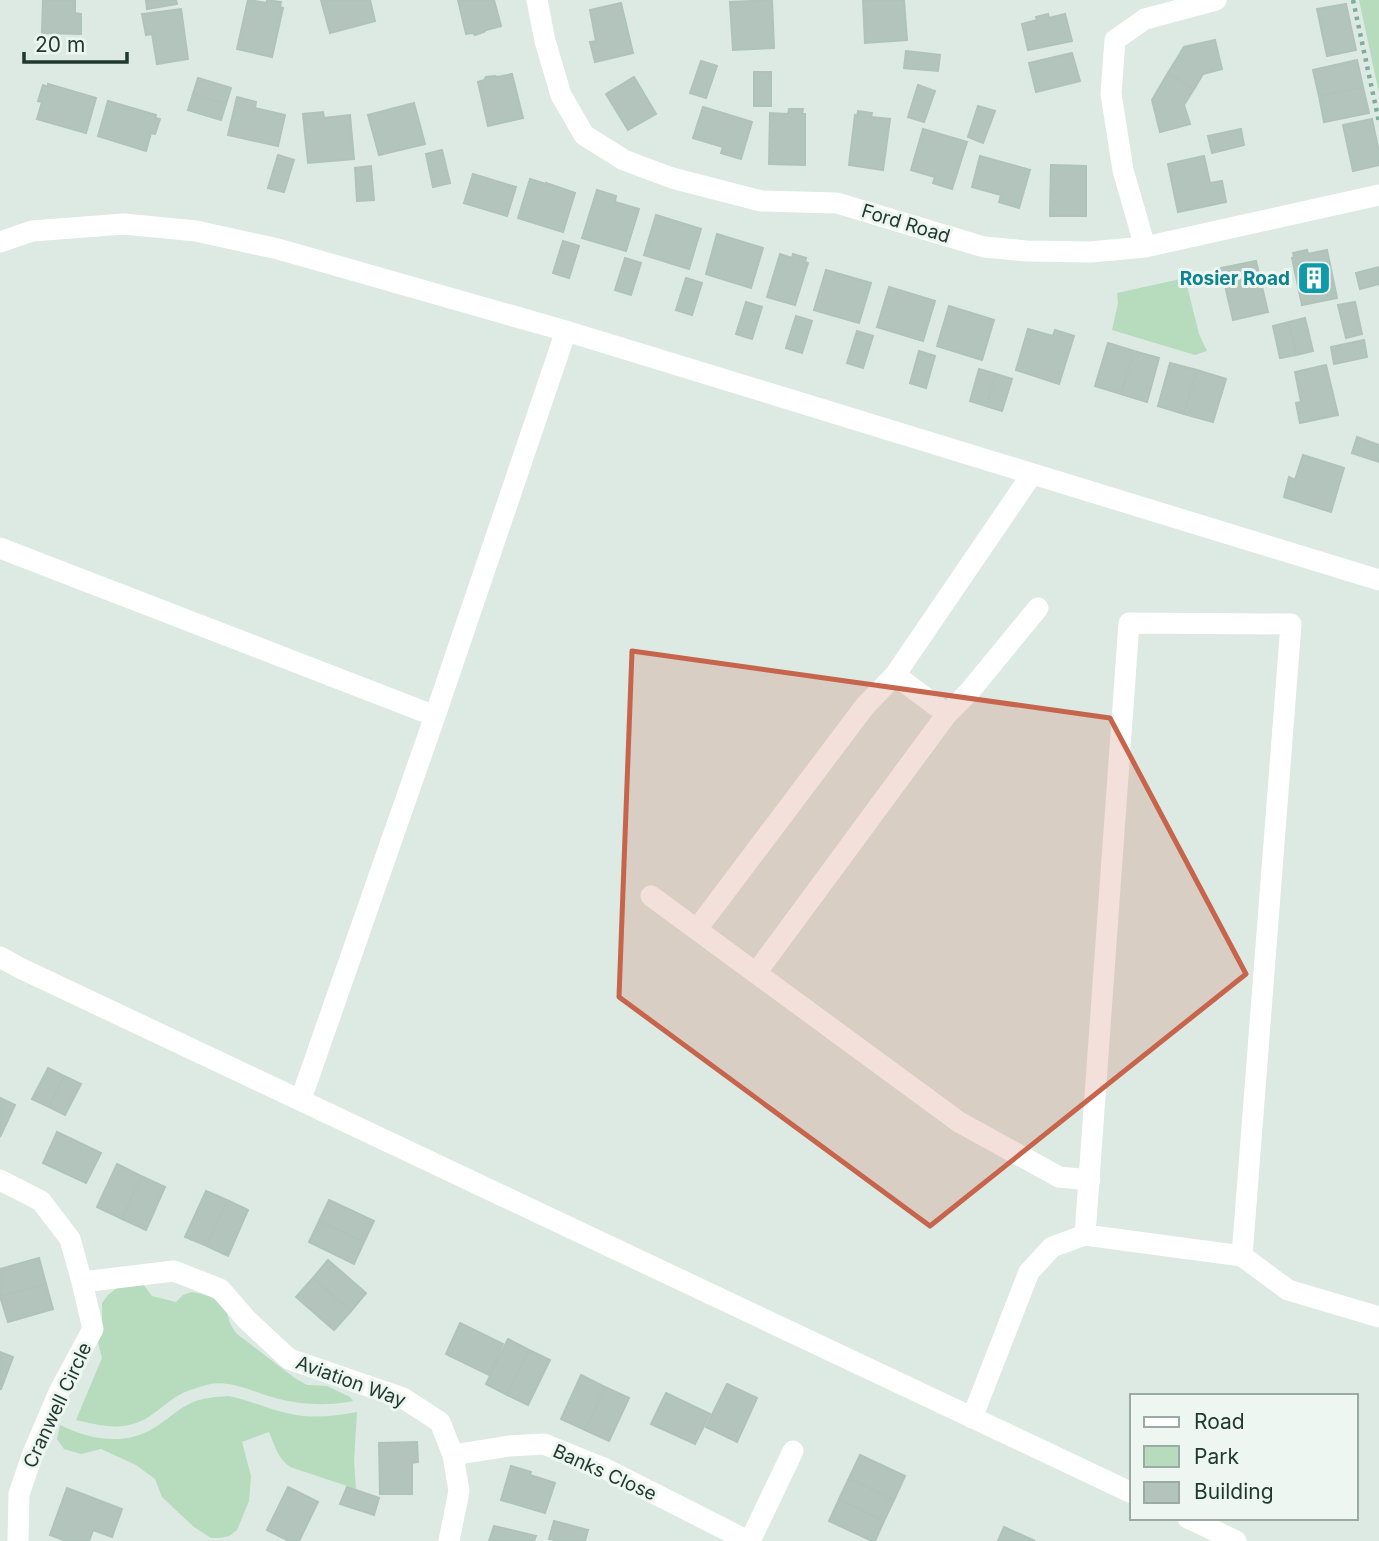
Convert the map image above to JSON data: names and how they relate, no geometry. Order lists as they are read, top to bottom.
{
  "streets": {
    "street": [
      "Ford Road",
      "Aviation Way",
      "Cranwell Circle",
      "Banks Close"
    ]
  },
  "crossings": [
    ["Aviation Way", "Cranwell Circle"],
    ["Aviation Way", "Banks Close"]
  ],
  "places": {
    "building": ["Rosier Road"]
  },
  "legend": ["Road", "Park", "Building"],
  "scale_bar": "20 m"
}
